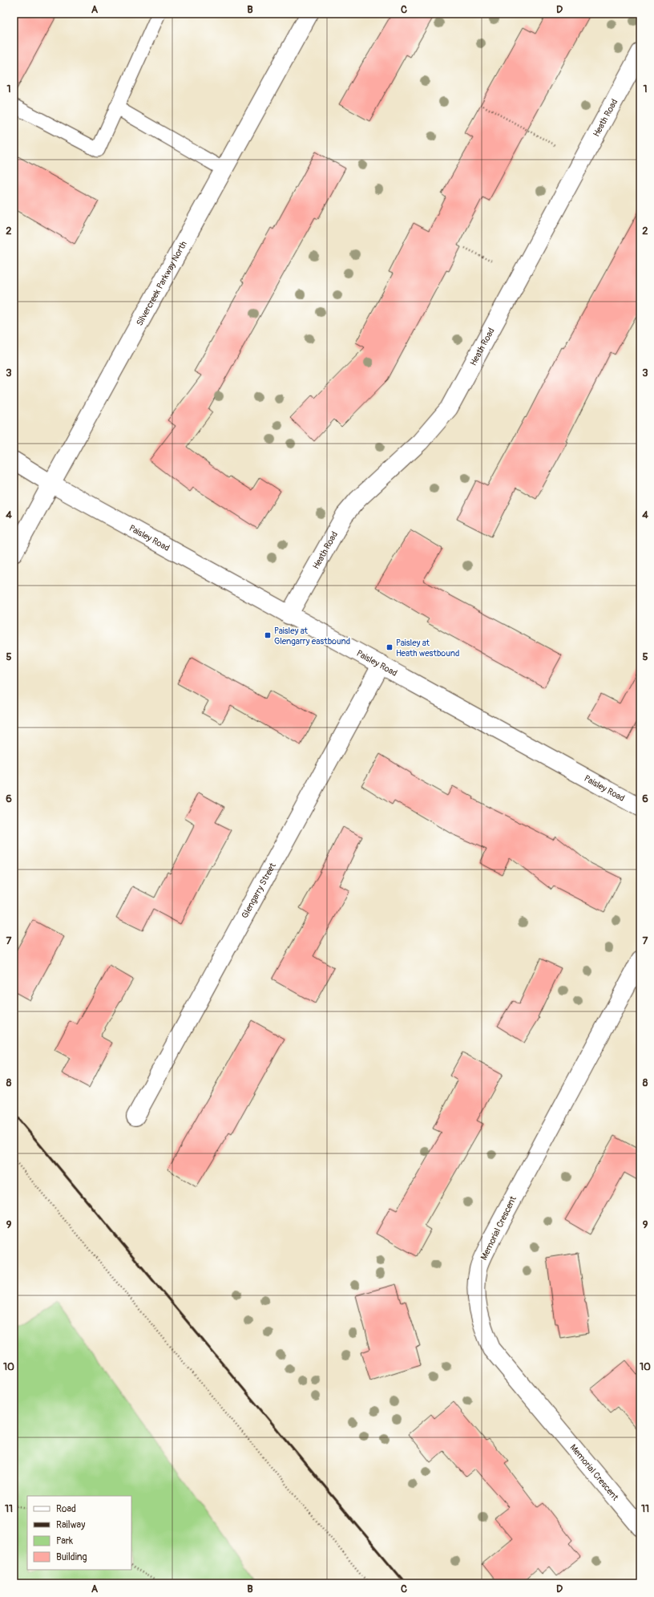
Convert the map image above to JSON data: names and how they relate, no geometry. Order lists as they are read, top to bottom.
{
  "streets": {
    "street": [
      "Heath Road",
      "Silvercreek Parkway North",
      "Paisley Road",
      "Glengarry Street",
      "Memorial Crescent"
    ]
  },
  "crossings": [
    ["Heath Road", "Paisley Road"],
    ["Silvercreek Parkway North", "Paisley Road"],
    ["Paisley Road", "Glengarry Street"]
  ],
  "places": {
    "transit": ["Paisley at Glengarry eastbound", "Paisley at Heath westbound"]
  },
  "legend": [
    "Road",
    "Railway",
    "Park",
    "Building"
  ],
  "grid": {
    "columns": [
      "A",
      "B",
      "C",
      "D"
    ],
    "rows": [
      "1",
      "2",
      "3",
      "4",
      "5",
      "6",
      "7",
      "8",
      "9",
      "10",
      "11"
    ]
  }
}
